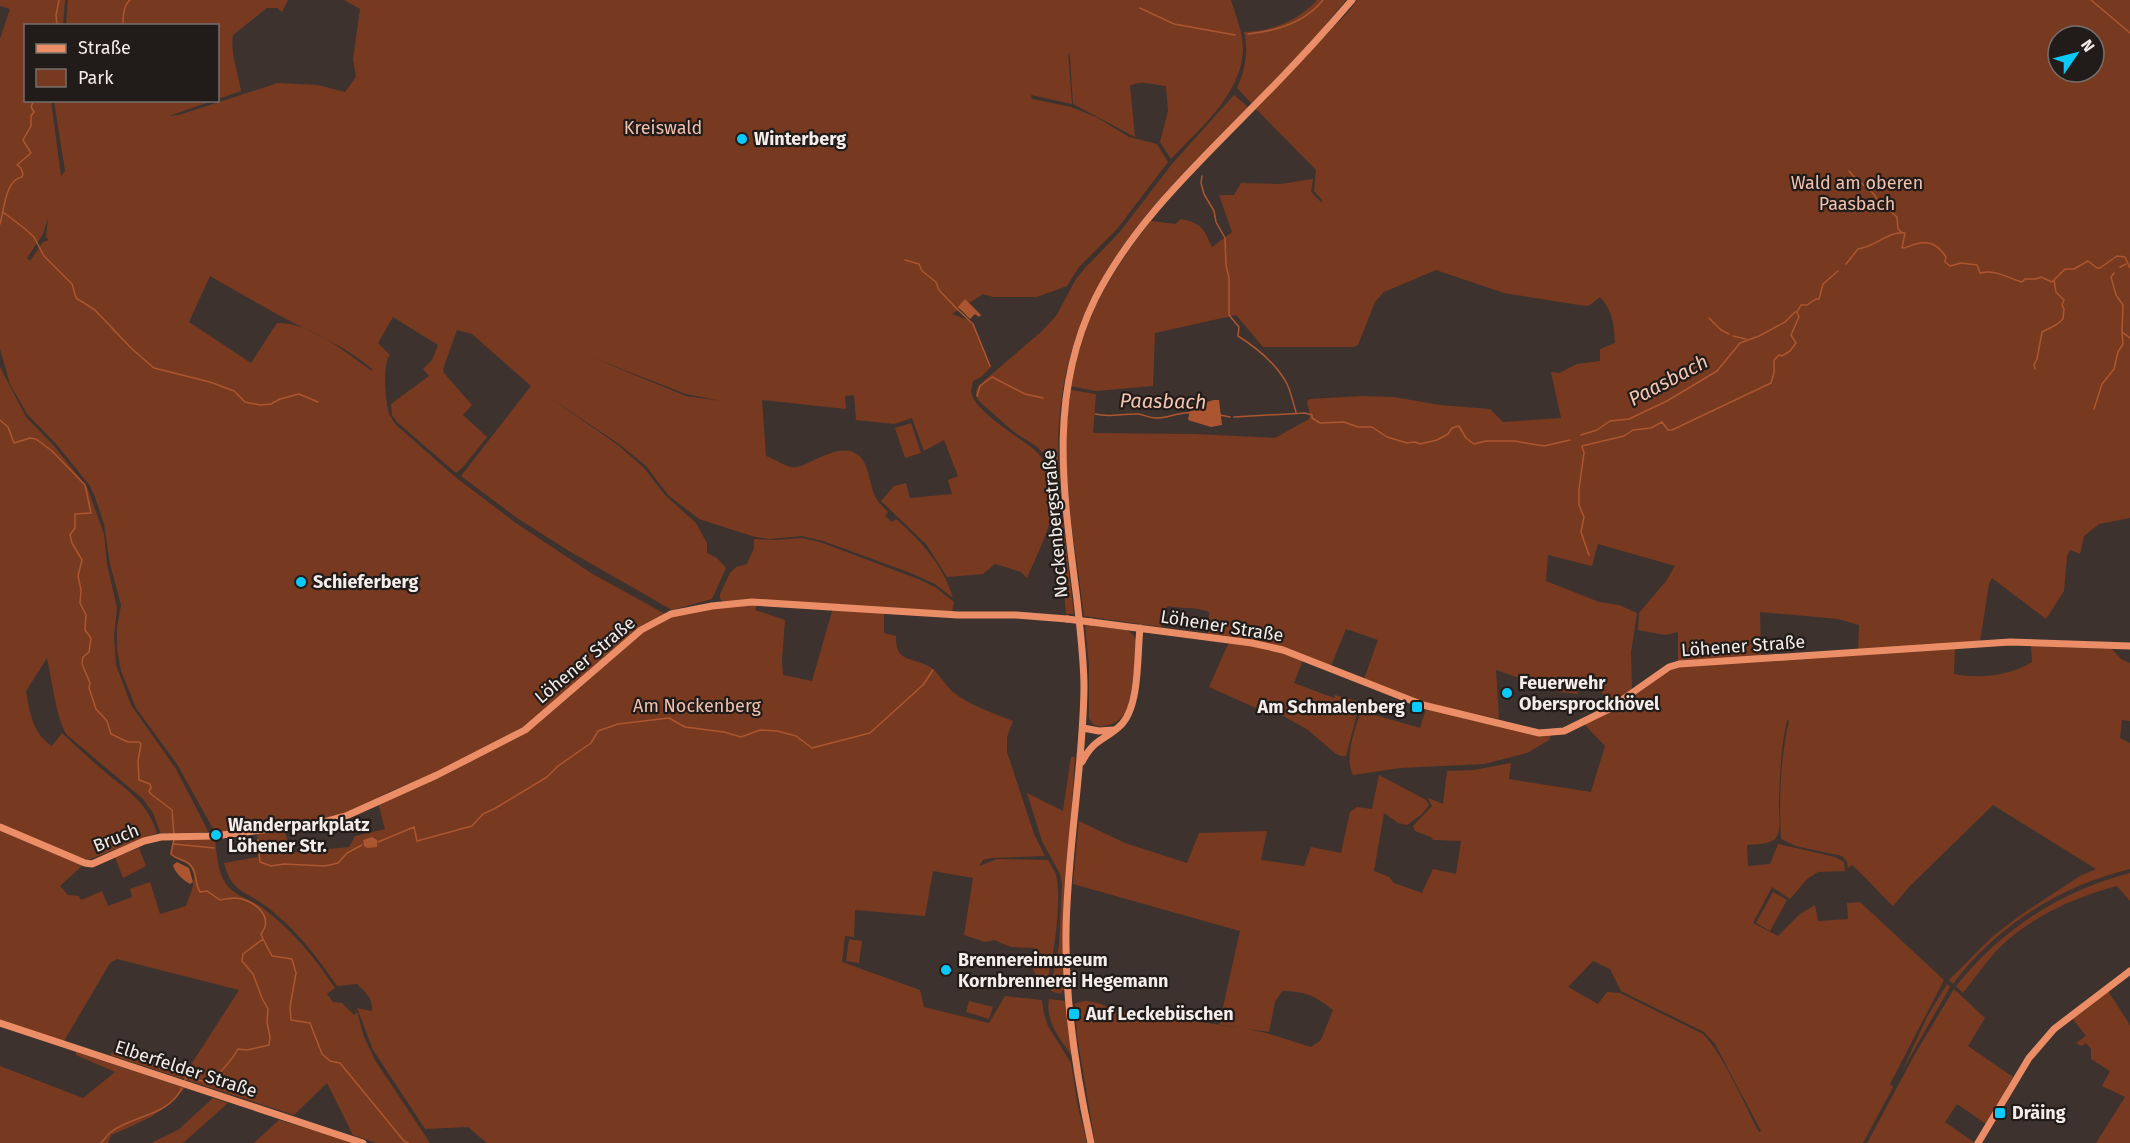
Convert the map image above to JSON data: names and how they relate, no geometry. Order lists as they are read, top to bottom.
{
  "streets": {
    "street": [
      "Nockenbergstraße",
      "Löhener Straße",
      "Bruch",
      "Elberfelder Straße"
    ]
  },
  "crossings": [
    ["Nockenbergstraße", "Löhener Straße"],
    ["Löhener Straße", "Bruch"]
  ],
  "water": ["Paasbach"],
  "parks": ["Kreiswald", "Wald am oberen Paasbach", "Am Nockenberg"],
  "places": {
    "other": [
      "Winterberg",
      "Schieferberg",
      "Feuerwehr Obersprockhövel",
      "Wanderparkplatz Löhener Str.",
      "Brennereimuseum Kornbrennerei Hegemann"
    ],
    "transit": ["Am Schmalenberg", "Auf Leckebüschen", "Dräing"]
  },
  "legend": ["Straße", "Park"],
  "north": "top right"
}
